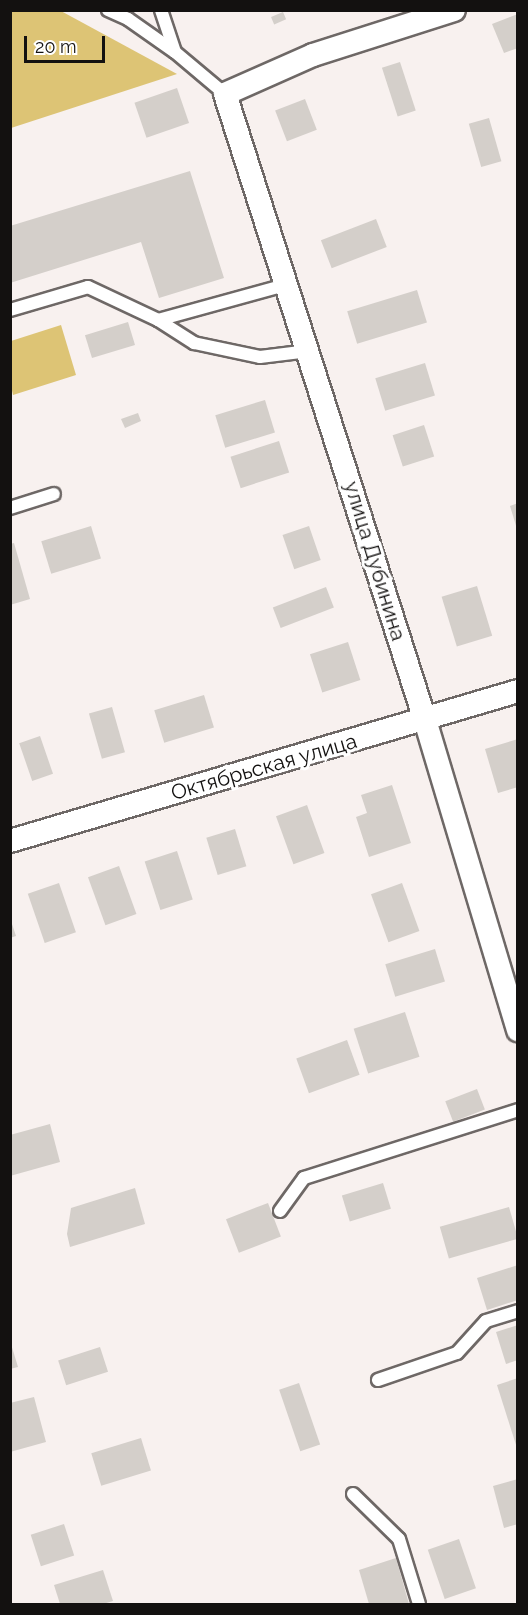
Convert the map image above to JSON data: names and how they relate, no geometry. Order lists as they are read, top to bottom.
{
  "streets": {
    "street": ["улица Дубинина", "Октябрьская улица"]
  },
  "crossings": [
    ["улица Дубинина", "Октябрьская улица"]
  ],
  "scale_bar": "20 m"
}
